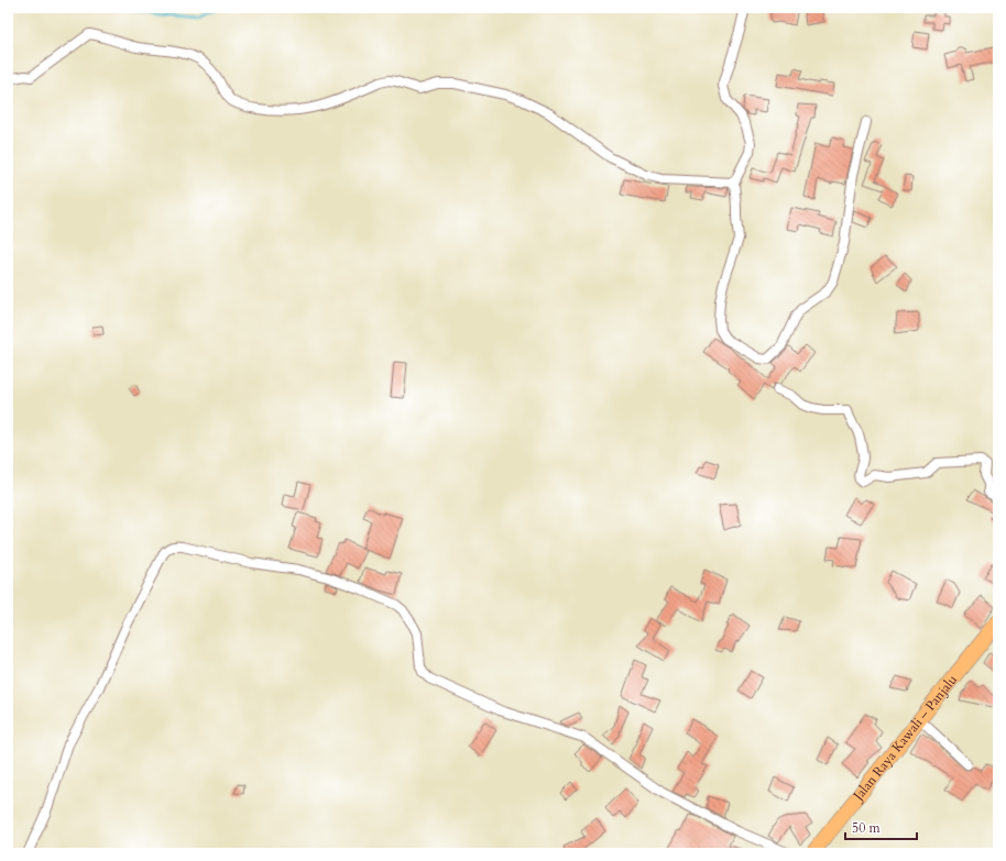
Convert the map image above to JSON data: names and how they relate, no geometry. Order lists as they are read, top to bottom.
{
  "streets": {
    "main road": ["Jalan Raya Kawali – Panjalu"]
  },
  "scale_bar": "50 m"
}
